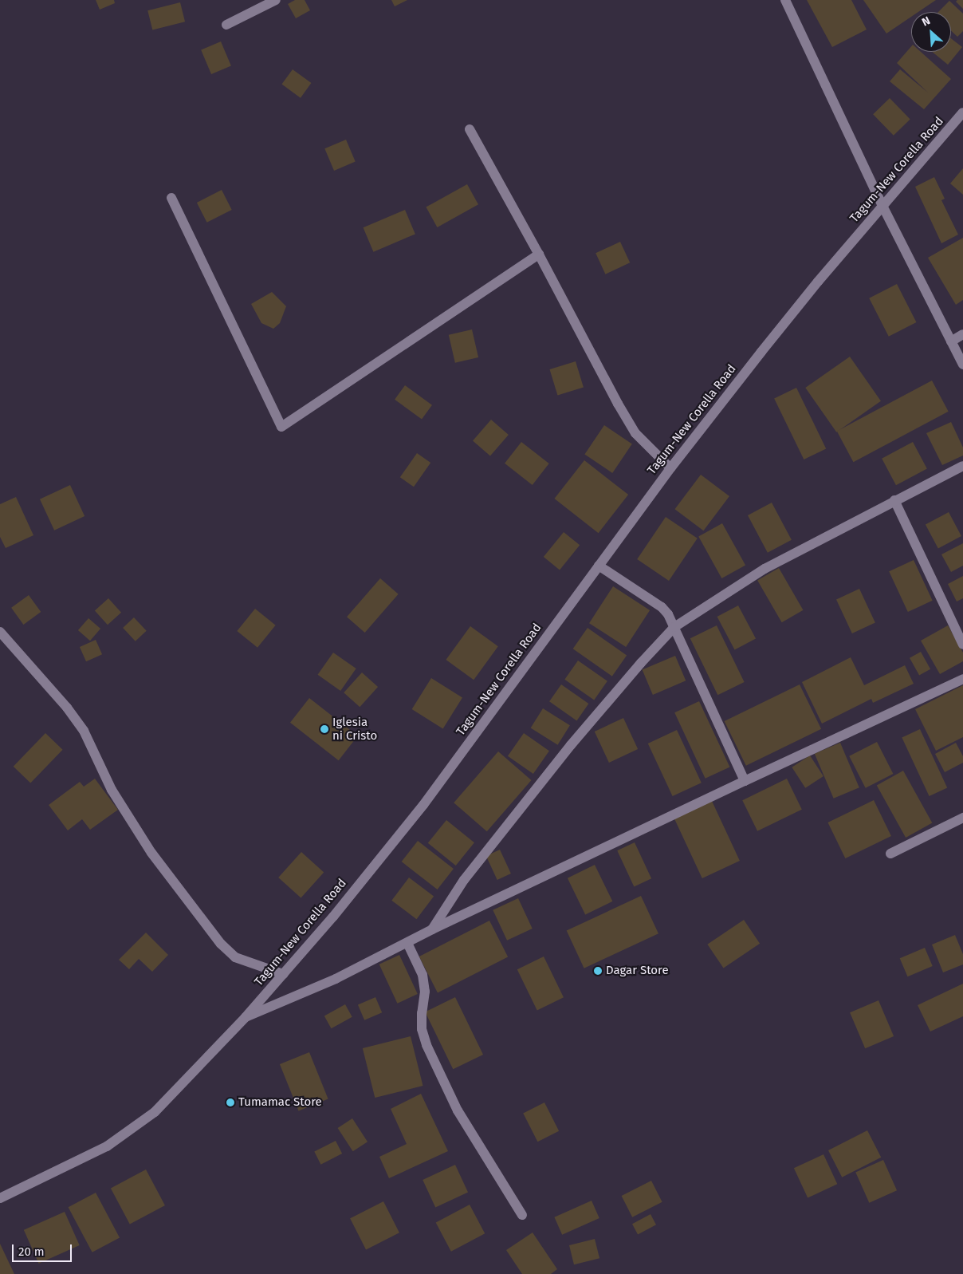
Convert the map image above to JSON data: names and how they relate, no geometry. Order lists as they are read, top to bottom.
{
  "streets": {
    "street": ["Tagum-New Corella Road"]
  },
  "places": ["Iglesia ni Cristo", "Dagar Store", "Tumamac Store"],
  "scale_bar": "20 m",
  "north": "top left"
}
